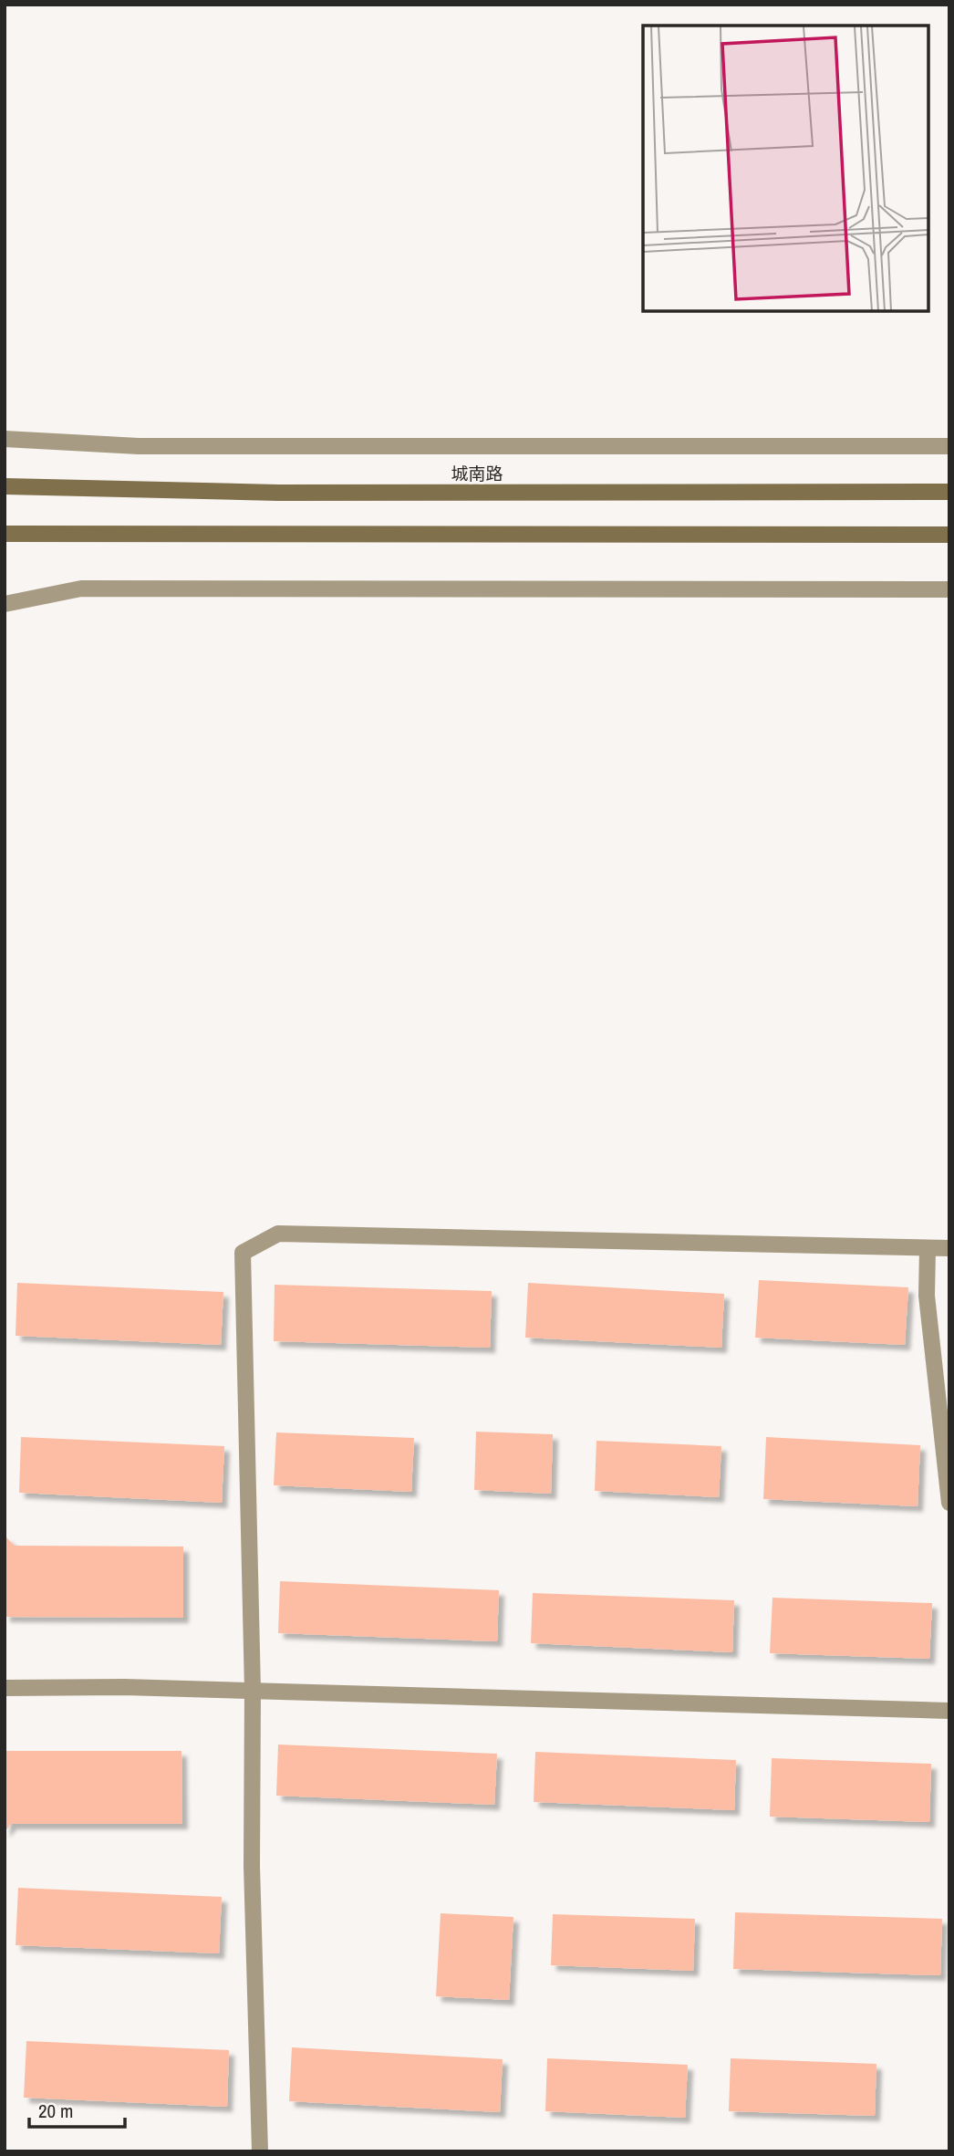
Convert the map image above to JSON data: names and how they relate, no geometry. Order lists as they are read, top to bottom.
{
  "streets": {
    "main road": ["城南路"]
  },
  "scale_bar": "20 m"
}
